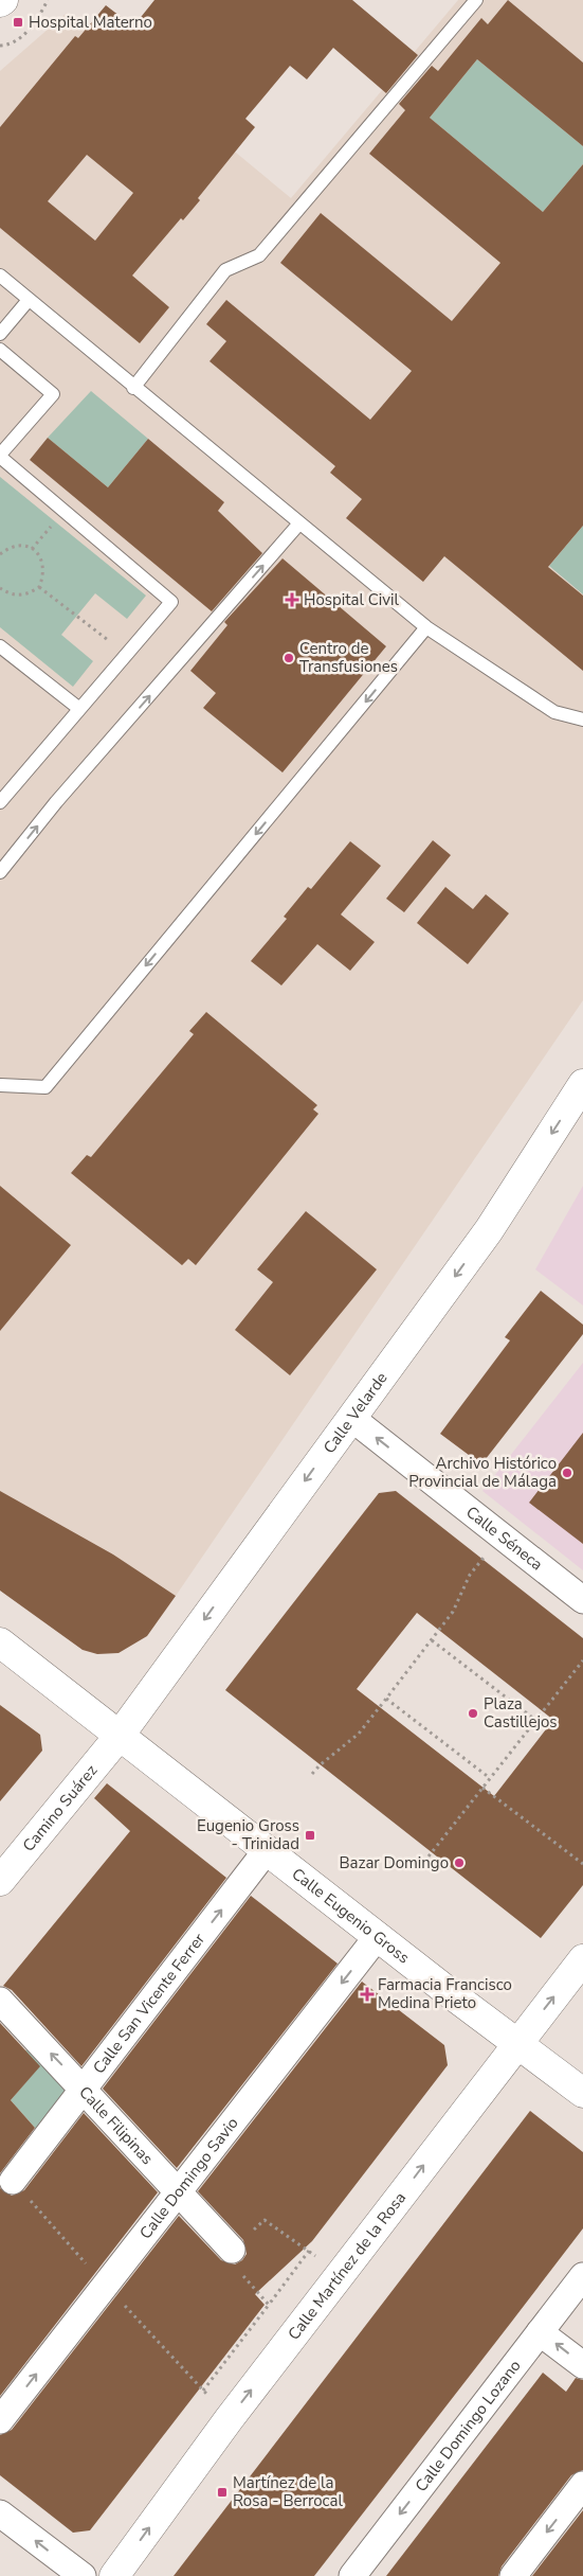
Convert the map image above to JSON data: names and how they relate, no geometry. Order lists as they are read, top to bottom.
{
  "streets": {
    "main road": [
      "Calle Velarde",
      "Camino Suárez",
      "Calle Eugenio Gross",
      "Calle Martínez de la Rosa"
    ],
    "street": [
      "Calle Séneca",
      "Calle San Vicente Ferrer",
      "Calle Filipinas",
      "Calle Domingo Savio",
      "Calle Domingo Lozano"
    ]
  },
  "crossings": [
    ["Calle Velarde", "Calle Séneca"],
    ["Calle Velarde", "Camino Suárez"],
    ["Calle Velarde", "Calle Eugenio Gross"],
    ["Camino Suárez", "Calle Eugenio Gross"],
    ["Calle Eugenio Gross", "Calle San Vicente Ferrer"],
    ["Calle Eugenio Gross", "Calle Domingo Savio"],
    ["Calle Eugenio Gross", "Calle Martínez de la Rosa"],
    ["Calle San Vicente Ferrer", "Calle Filipinas"],
    ["Calle Filipinas", "Calle Domingo Savio"]
  ],
  "one_way": [
    "Calle Velarde",
    "Calle Séneca",
    "Calle San Vicente Ferrer",
    "Calle Filipinas",
    "Calle Martínez de la Rosa"
  ],
  "places": {
    "transit": ["Hospital Materno", "Eugenio Gross - Trinidad", "Martínez de la Rosa - Berrocal"],
    "health": ["Hospital Civil", "Farmacia Francisco Medina Prieto"],
    "other": [
      "Centro de Transfusiones",
      "Archivo Histórico Provincial de Málaga",
      "Plaza Castillejos",
      "Bazar Domingo"
    ]
  }
}
